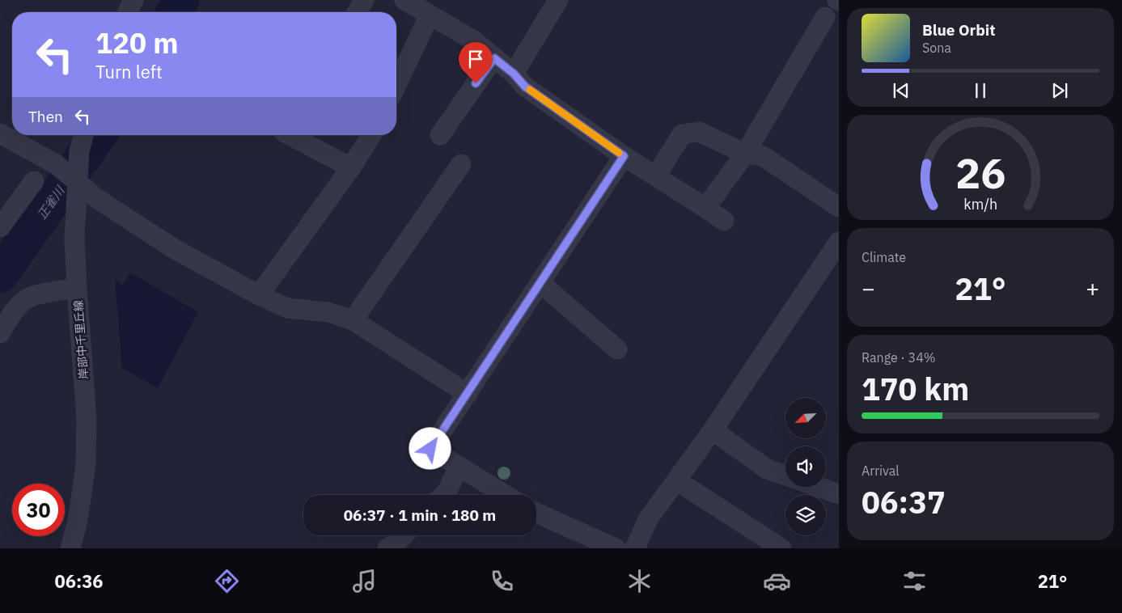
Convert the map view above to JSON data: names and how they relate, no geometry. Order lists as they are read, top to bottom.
{
  "streets": {
    "street": ["岸部中千里丘線"]
  },
  "water": ["正雀川"],
  "north": "bottom left",
  "page": {
    "turn": ["120 m", "Turn left"],
    "song": ["Blue Orbit", "Sona"],
    "then": "Then",
    "tile": [
      "Climate",
      ["Range · 34%", "170 km"],
      ["Arrival", "06:37"]
    ],
    "heat": ["−", "21°", "+"],
    "limit": "30",
    "trip": "06:37 · 1 min · 180 m",
    "tabs": ["06:36", "21°"],
    "gauge": ["26", "km/h"]
  }
}
